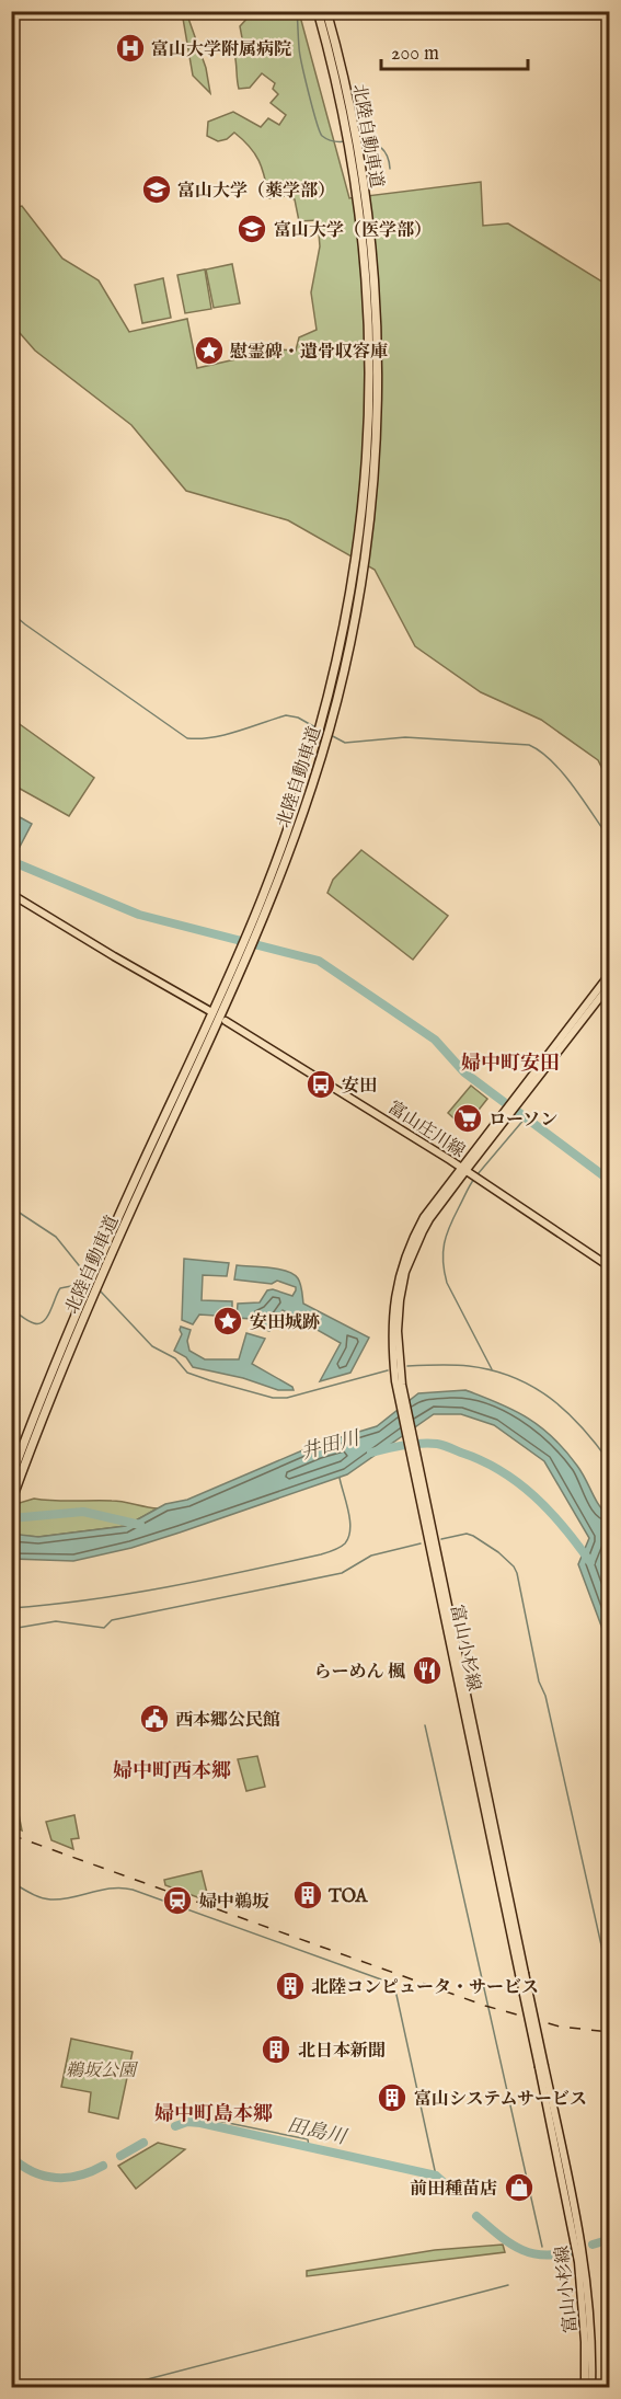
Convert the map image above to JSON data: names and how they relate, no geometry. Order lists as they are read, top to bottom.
{
  "streets": {
    "highway": ["北陸自動車道"],
    "main road": ["富山庄川線", "富山小杉線"]
  },
  "crossings": [
    ["富山庄川線", "富山小杉線"]
  ],
  "districts": ["婦中町安田", "婦中町西本郷", "婦中町島本郷"],
  "water": ["井田川", "田島川"],
  "parks": ["鵜坂公園"],
  "places": {
    "hospital": ["富山大学附属病院"],
    "school or university": ["富山大学（薬学部）", "富山大学（医学部）"],
    "place": ["慰霊碑・遺骨収容庫", "安田城跡"],
    "bus stop": ["安田"],
    "supermarket": ["ローソン"],
    "restaurant": ["らーめん 楓"],
    "public building": ["西本郷公民館"],
    "building": [
      "TOA",
      "北陸コンピュータ・サービス",
      "北日本新聞",
      "富山システムサービス"
    ],
    "station": ["婦中鵜坂"],
    "shop": ["前田種苗店"]
  },
  "scale_bar": "200 m"
}
